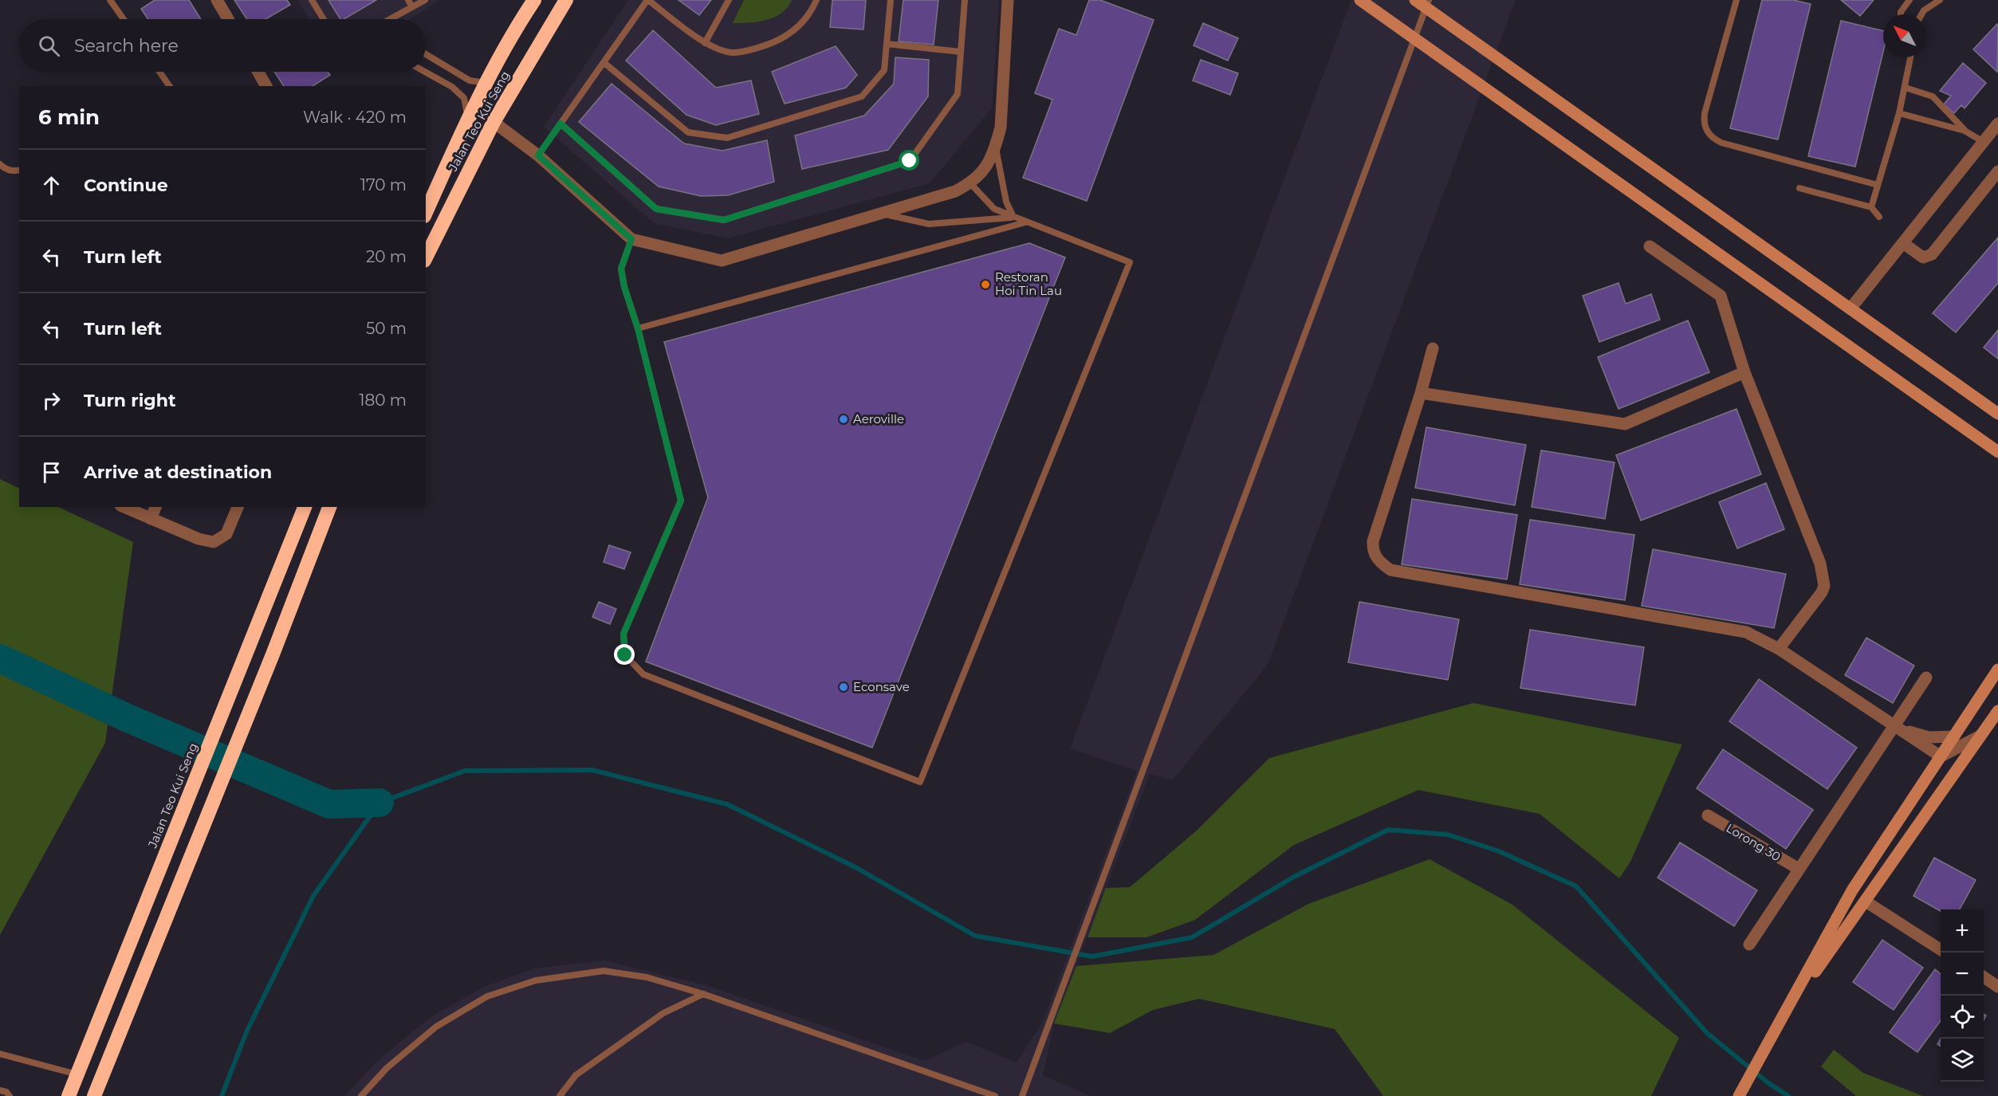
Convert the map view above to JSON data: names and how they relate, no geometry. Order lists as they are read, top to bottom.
{
  "streets": {
    "highway": ["Jalan Teo Kui Seng"],
    "street": ["Lorong 30"]
  },
  "places": ["Restoran Hoi Tin Lau", "Aeroville", "Econsave"],
  "north": "top left",
  "page": {
    "search": "Search here",
    "heading": ["6 min", "Walk · 420 m"],
    "list": [
      ["Continue", "170 m"],
      ["Turn left", "20 m"],
      ["Turn left", "50 m"],
      ["Turn right", "180 m"],
      "Arrive at destination"
    ],
    "map_buttons": ["+", "−"]
  }
}
